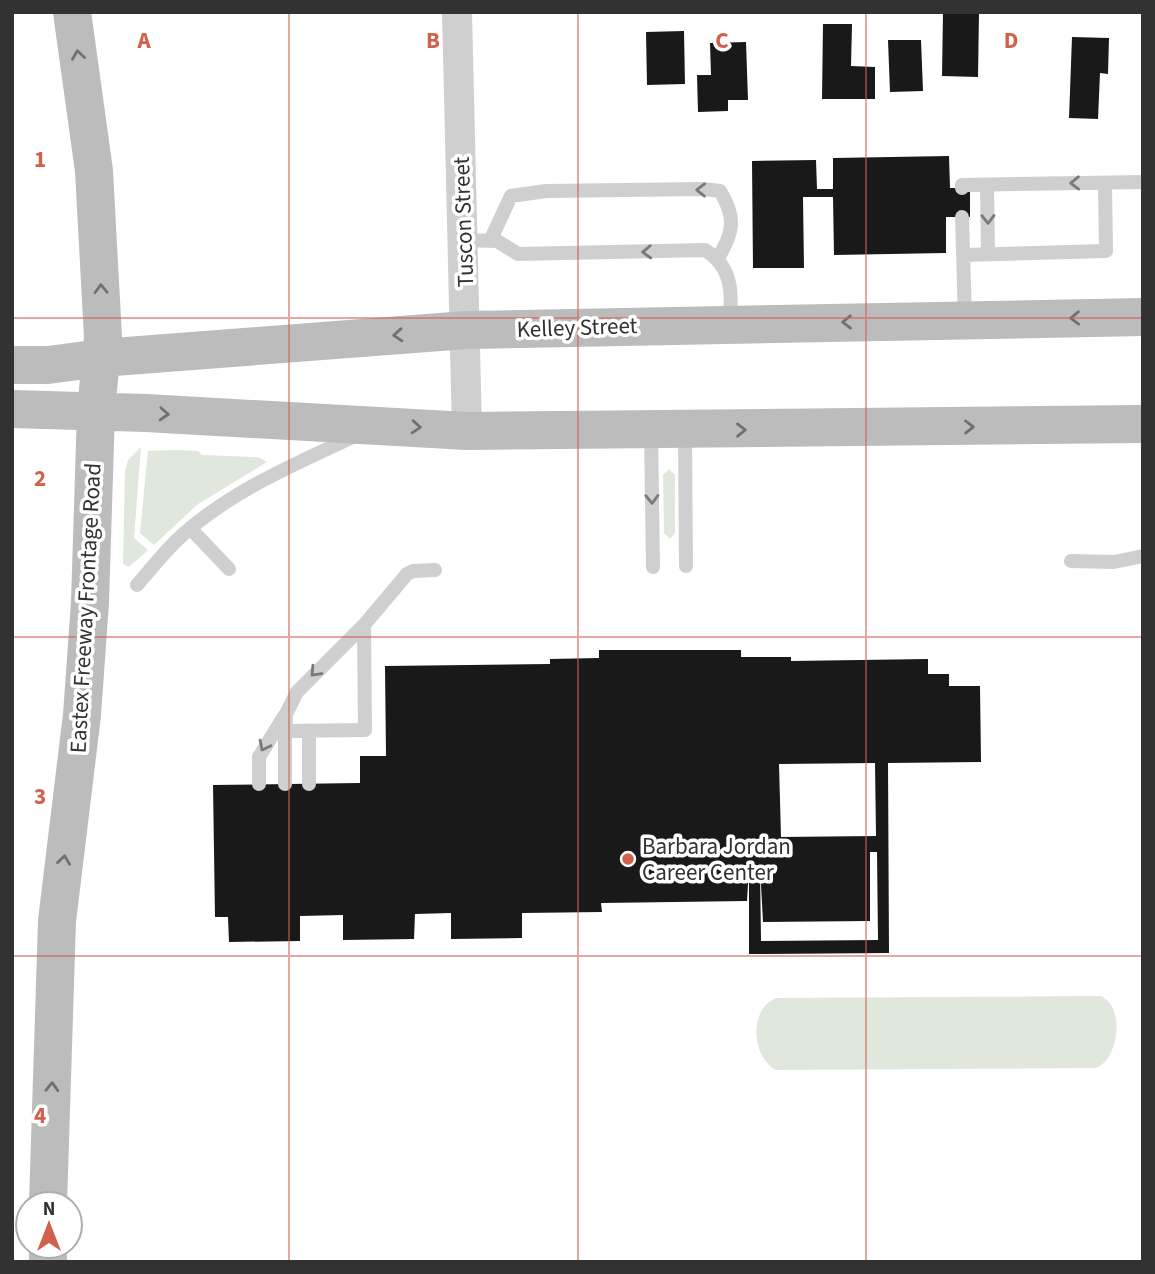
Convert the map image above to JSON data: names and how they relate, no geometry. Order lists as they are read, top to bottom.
{
  "streets": {
    "main road": ["Kelley Street", "Eastex Freeway Frontage Road"],
    "street": ["Tuscon Street"]
  },
  "crossings": [
    ["Tuscon Street", "Kelley Street"],
    ["Kelley Street", "Eastex Freeway Frontage Road"]
  ],
  "one_way": ["Eastex Freeway Frontage Road"],
  "places": ["Barbara Jordan Career Center"],
  "north": "top",
  "grid": {
    "columns": [
      "A",
      "B",
      "C",
      "D"
    ],
    "rows": [
      "1",
      "2",
      "3",
      "4"
    ]
  }
}
